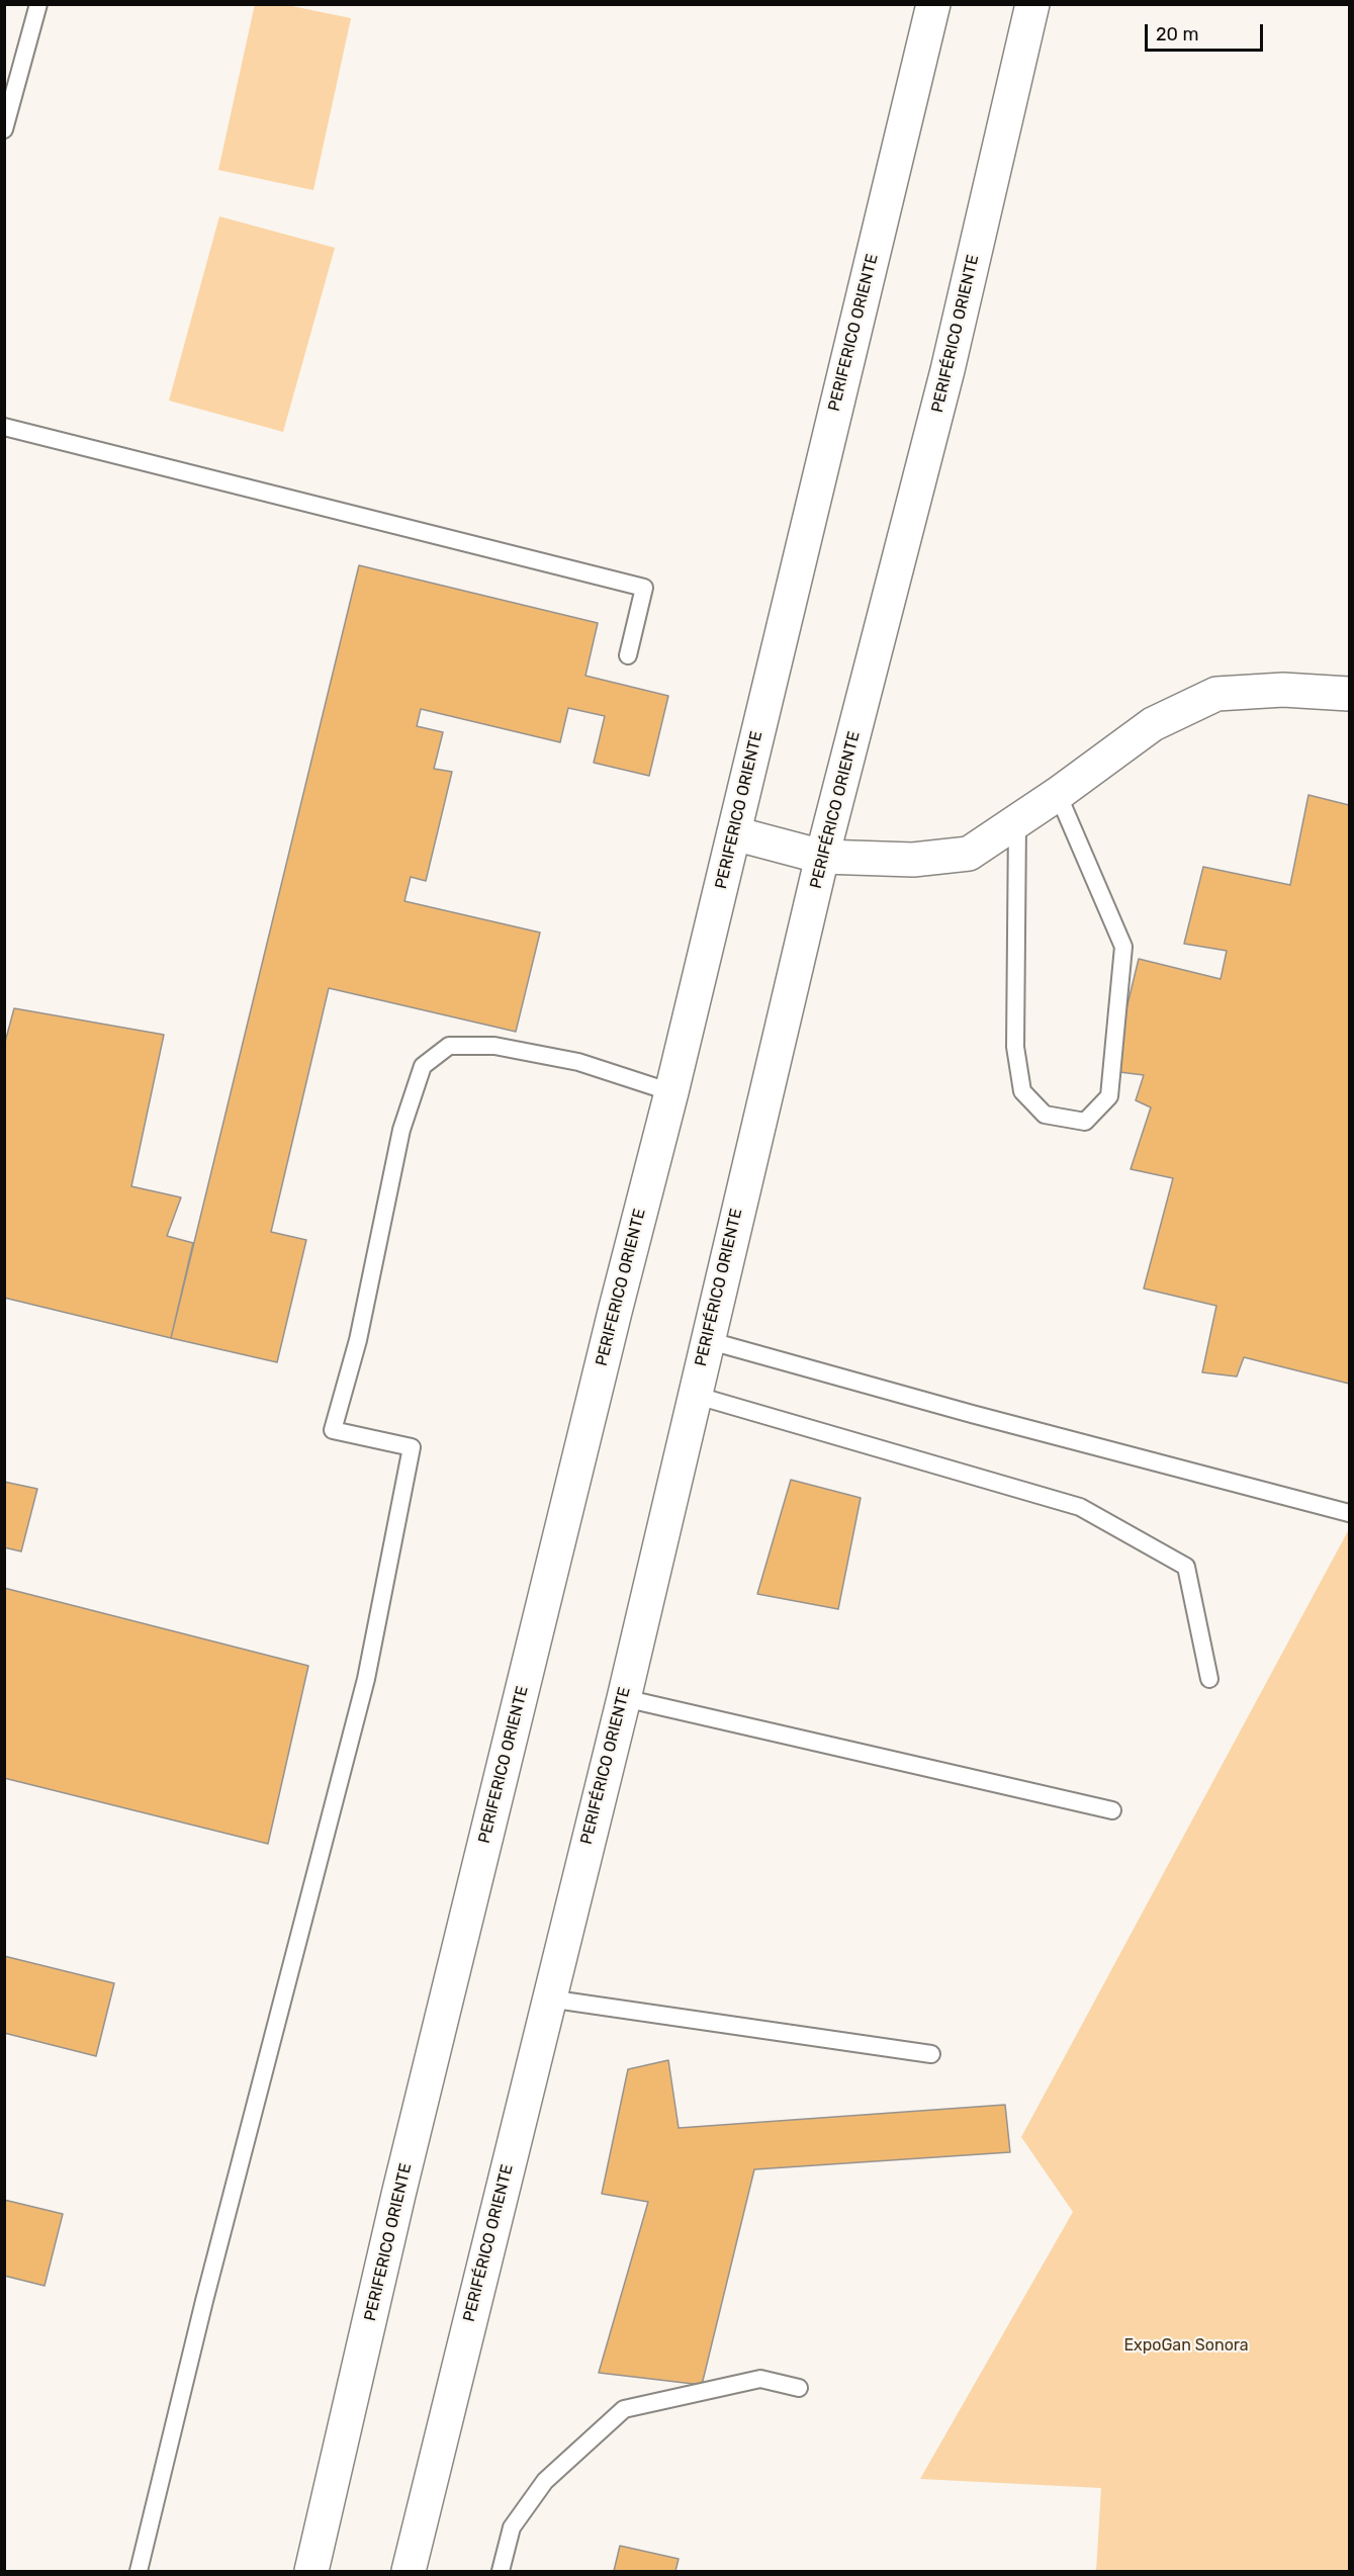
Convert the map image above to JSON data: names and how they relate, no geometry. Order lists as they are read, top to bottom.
{
  "streets": {
    "main road": ["PERIFERICO ORIENTE", "PERIFÉRICO ORIENTE"]
  },
  "parks": ["ExpoGan Sonora"],
  "scale_bar": "20 m"
}
